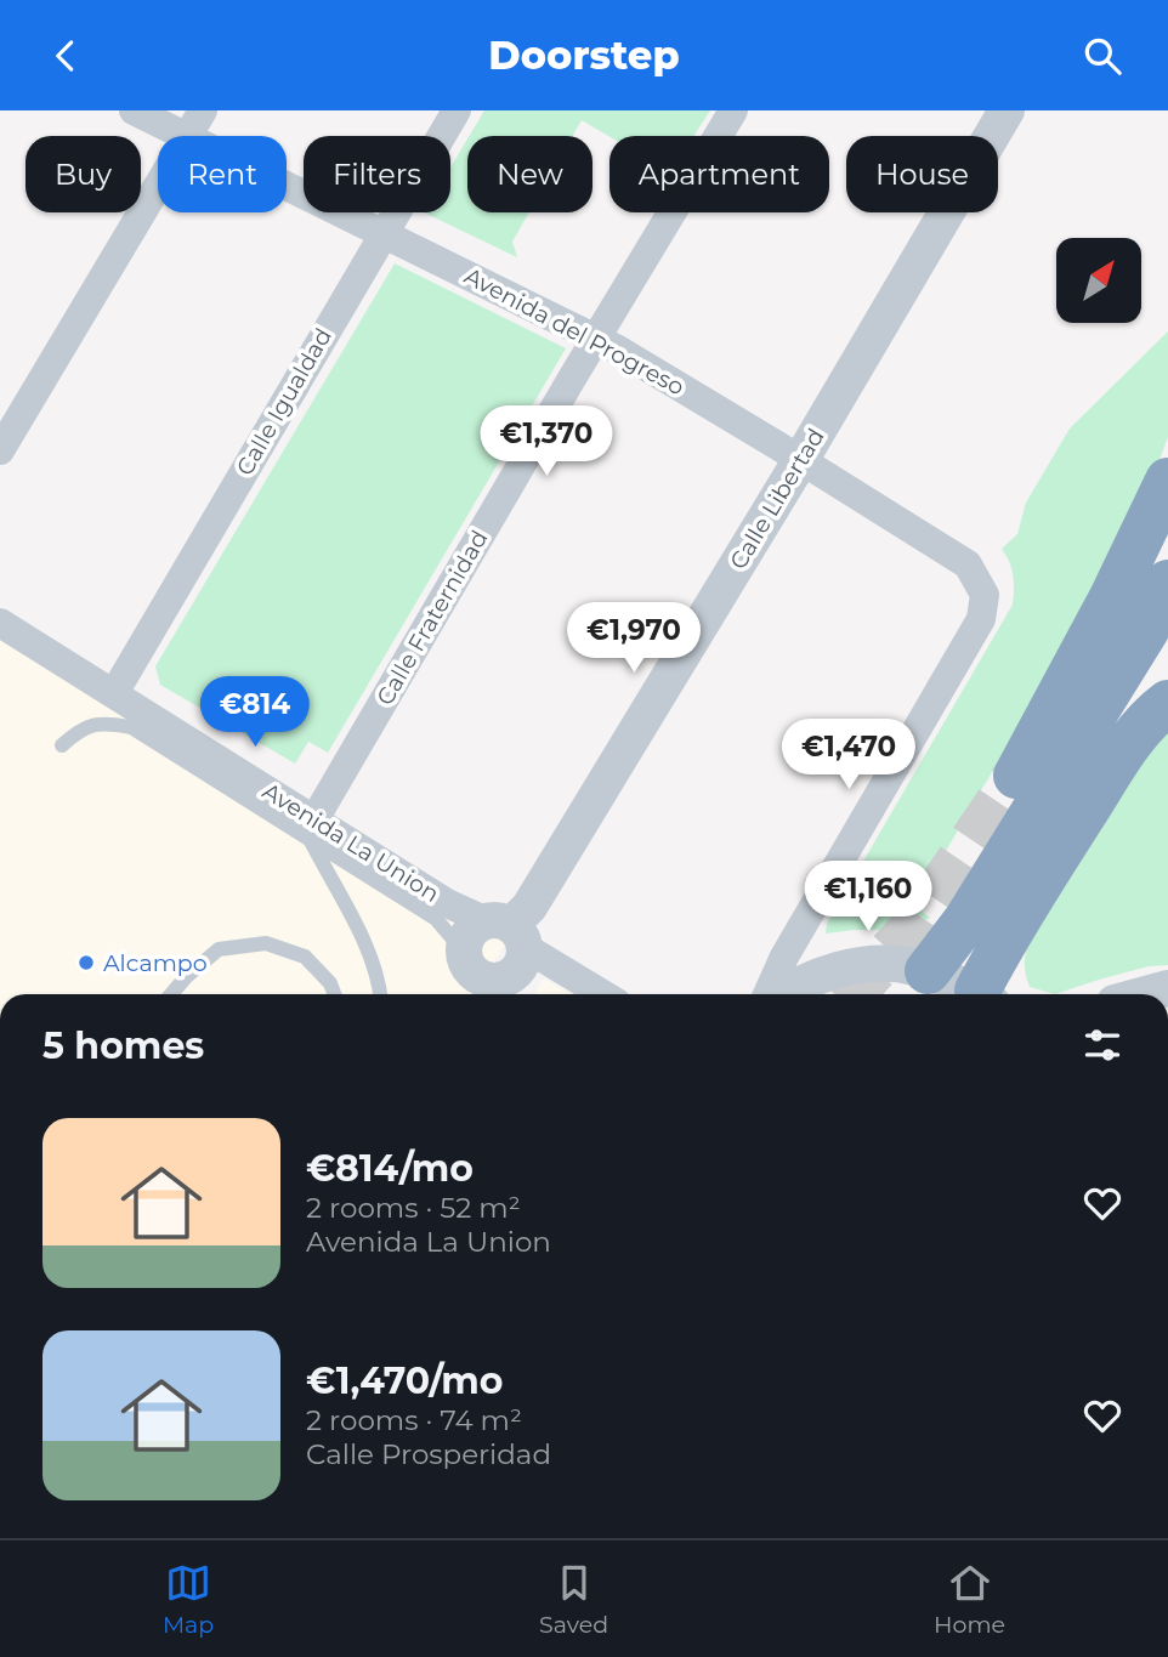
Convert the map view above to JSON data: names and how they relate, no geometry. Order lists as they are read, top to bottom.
{
  "streets": {
    "street": [
      "Avenida del Progreso",
      "Calle Igualdad",
      "Calle Libertad",
      "Calle Fraternidad",
      "Avenida La Union"
    ]
  },
  "crossings": [
    ["Avenida del Progreso", "Calle Igualdad"],
    ["Avenida del Progreso", "Calle Libertad"],
    ["Avenida del Progreso", "Calle Fraternidad"],
    ["Calle Igualdad", "Avenida La Union"],
    ["Calle Libertad", "Avenida La Union"],
    ["Calle Fraternidad", "Avenida La Union"]
  ],
  "places": ["Alcampo"],
  "north": "top right",
  "page": {
    "header": "Doorstep",
    "chip": [
      "Buy",
      "Rent",
      "Filters",
      "New",
      "Apartment",
      "House"
    ],
    "price": [
      "€1,370",
      "€1,970",
      "€814",
      "€1,470",
      "€1,160"
    ],
    "heading": "5 homes",
    "list": [
      {
        "name": "€814/mo",
        "note": "2 rooms · 52 m² · Avenida La Union"
      },
      {
        "name": "€1,470/mo",
        "note": "2 rooms · 74 m² · Calle Prosperidad"
      }
    ],
    "tabs": ["Map", "Saved", "Home"]
  }
}
